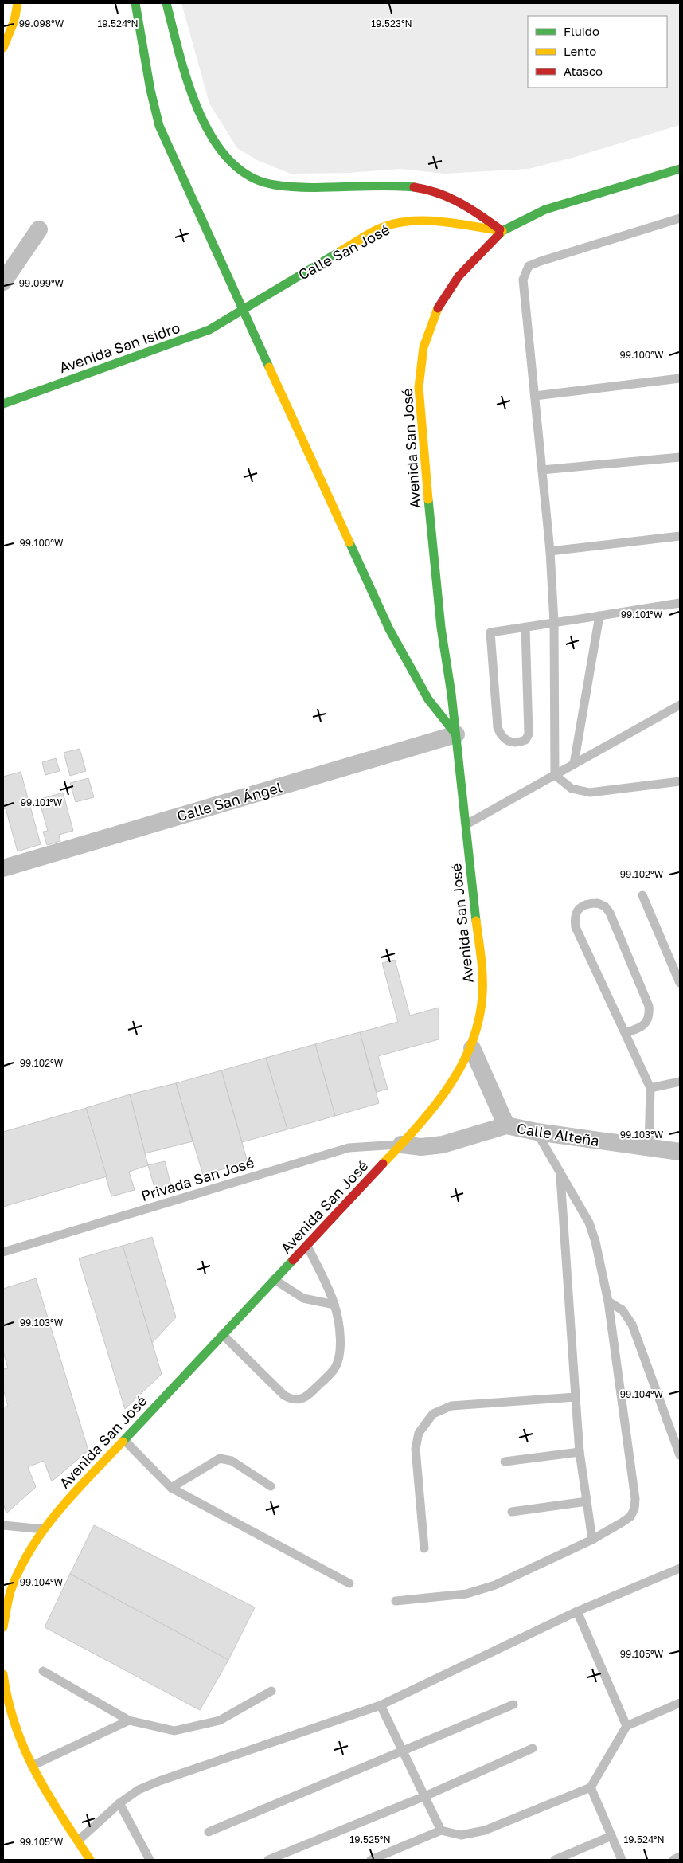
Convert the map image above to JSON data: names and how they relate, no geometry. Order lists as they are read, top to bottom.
{
  "streets": {
    "main road": ["Calle San José", "Avenida San Isidro", "Avenida San José"],
    "street": ["Calle San Ángel", "Calle Alteña"],
    "lane": ["Privada San José"]
  },
  "crossings": [
    ["Calle San José", "Avenida San Isidro"],
    ["Calle San José", "Avenida San José"],
    ["Avenida San José", "Calle San Ángel"],
    ["Avenida San José", "Calle Alteña"],
    ["Avenida San José", "Privada San José"],
    ["Calle Alteña", "Privada San José"]
  ],
  "legend": ["Fluido", "Lento", "Atasco"],
  "coordinates": [
    "19.524°N",
    "19.523°N",
    "99.098°W",
    "99.099°W",
    "99.100°W",
    "99.101°W",
    "99.102°W",
    "99.103°W",
    "99.104°W",
    "99.105°W",
    "19.525°N"
  ]
}
